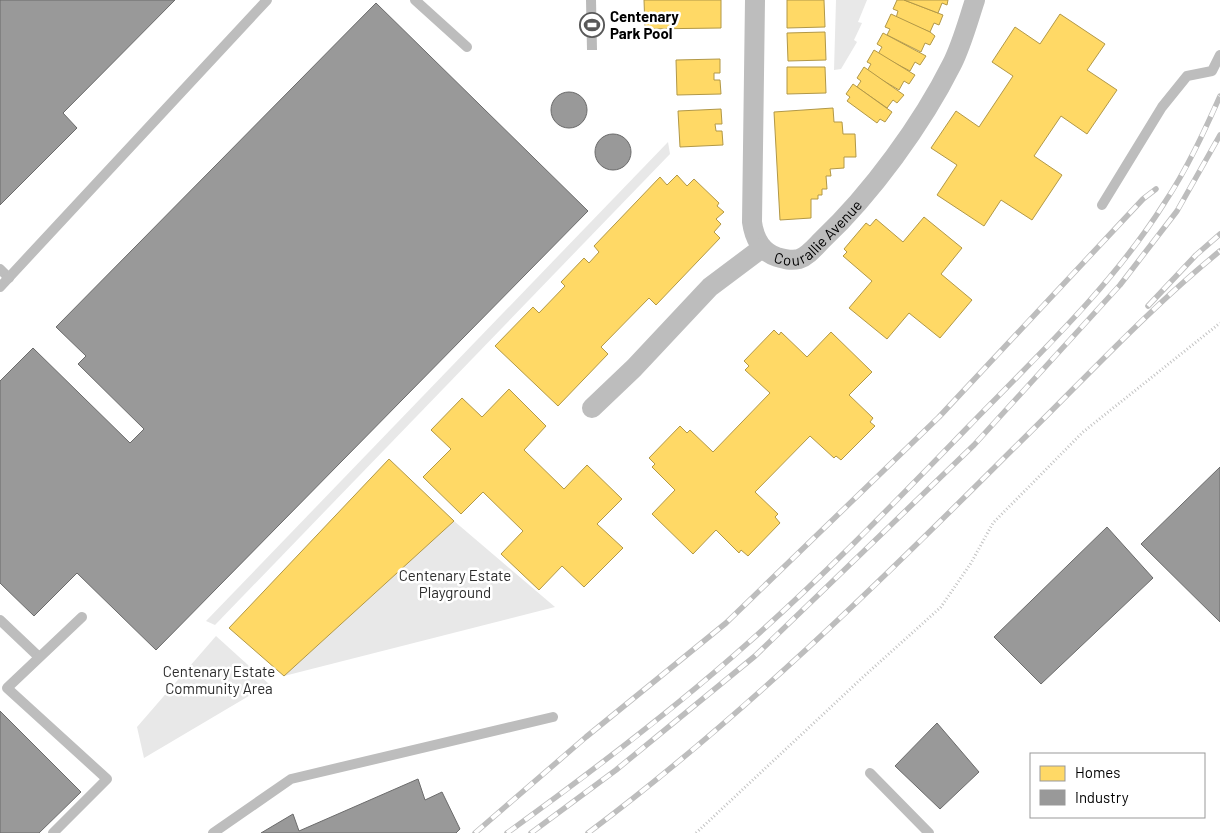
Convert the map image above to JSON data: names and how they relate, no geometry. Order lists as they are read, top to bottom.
{
  "streets": {
    "street": ["Courallie Avenue"]
  },
  "parks": ["Centenary Estate Playground", "Centenary Estate Community Area"],
  "places": {
    "sports": ["Centenary Park Pool"]
  },
  "legend": ["Homes", "Industry"]
}
